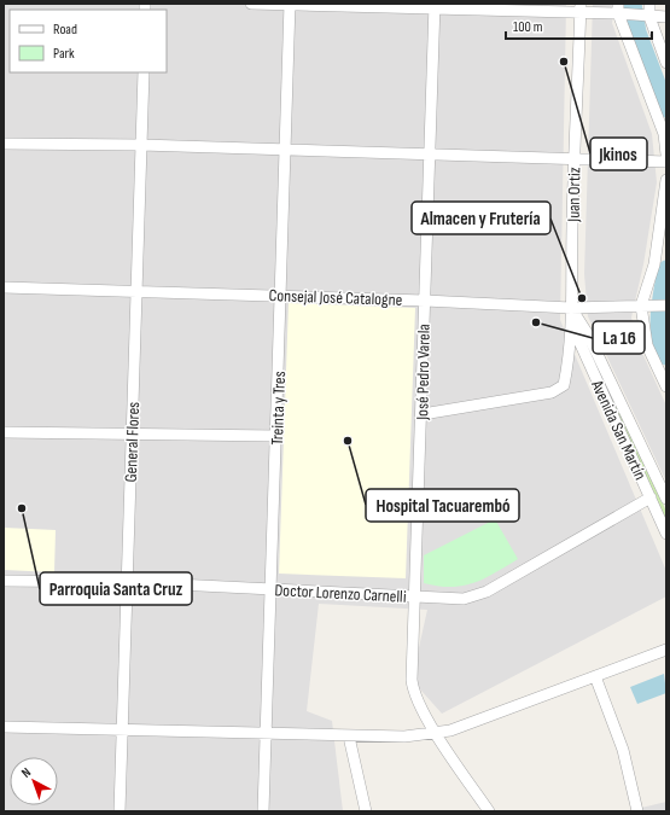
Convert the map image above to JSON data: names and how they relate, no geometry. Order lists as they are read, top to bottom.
{
  "streets": {
    "street": [
      "Juan Ortiz",
      "Consejal José Catalogne",
      "José Pedro Varela",
      "Treinta y Tres",
      "Avenida San Martín",
      "General Flores",
      "Doctor Lorenzo Carnelli"
    ]
  },
  "crossings": [
    ["Juan Ortiz", "Consejal José Catalogne"],
    ["Juan Ortiz", "José Pedro Varela"],
    ["Juan Ortiz", "Avenida San Martín"],
    ["Consejal José Catalogne", "José Pedro Varela"],
    ["Consejal José Catalogne", "Treinta y Tres"],
    ["Consejal José Catalogne", "Avenida San Martín"],
    ["Consejal José Catalogne", "General Flores"],
    ["José Pedro Varela", "Doctor Lorenzo Carnelli"],
    ["Treinta y Tres", "Doctor Lorenzo Carnelli"],
    ["Avenida San Martín", "Doctor Lorenzo Carnelli"],
    ["General Flores", "Doctor Lorenzo Carnelli"]
  ],
  "places": [
    "Jkinos",
    "Almacen y Frutería",
    "La 16",
    "Hospital Tacuarembó",
    "Parroquia Santa Cruz"
  ],
  "legend": ["Road", "Park"],
  "scale_bar": "100 m",
  "north": "top left"
}
